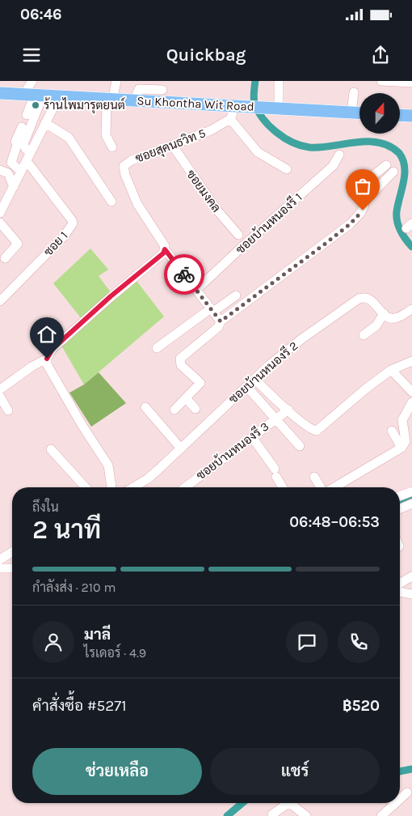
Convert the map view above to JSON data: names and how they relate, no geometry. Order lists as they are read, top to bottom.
{
  "streets": {
    "main road": ["Su Khontha Wit Road"],
    "street": [
      "ซอยสุคนธวิท 5",
      "ซอยมงคล",
      "ซอยบ้านหนองรี 1",
      "ซอย 1",
      "ซอยบ้านหนองรี 2",
      "ซอยบ้านหนองรี 3"
    ]
  },
  "crossings": [
    ["Su Khontha Wit Road", "ซอยสุคนธวิท 5"],
    ["ซอยสุคนธวิท 5", "ซอยมงคล"]
  ],
  "places": ["ร้านไพมารุตยนต์"],
  "north": "top",
  "page": {
    "status": "06:46",
    "header": "Quickbag",
    "heading": ["2 นาที", "ถึงใน", "06:48–06:53"],
    "panel": [
      "มาลี",
      "ไรเดอร์ · 4.9",
      "คำสั่งซื้อ #5271",
      "฿520"
    ],
    "bar": "กำลังส่ง · 210 m",
    "buttons": ["ช่วยเหลือ", "แชร์"]
  }
}
